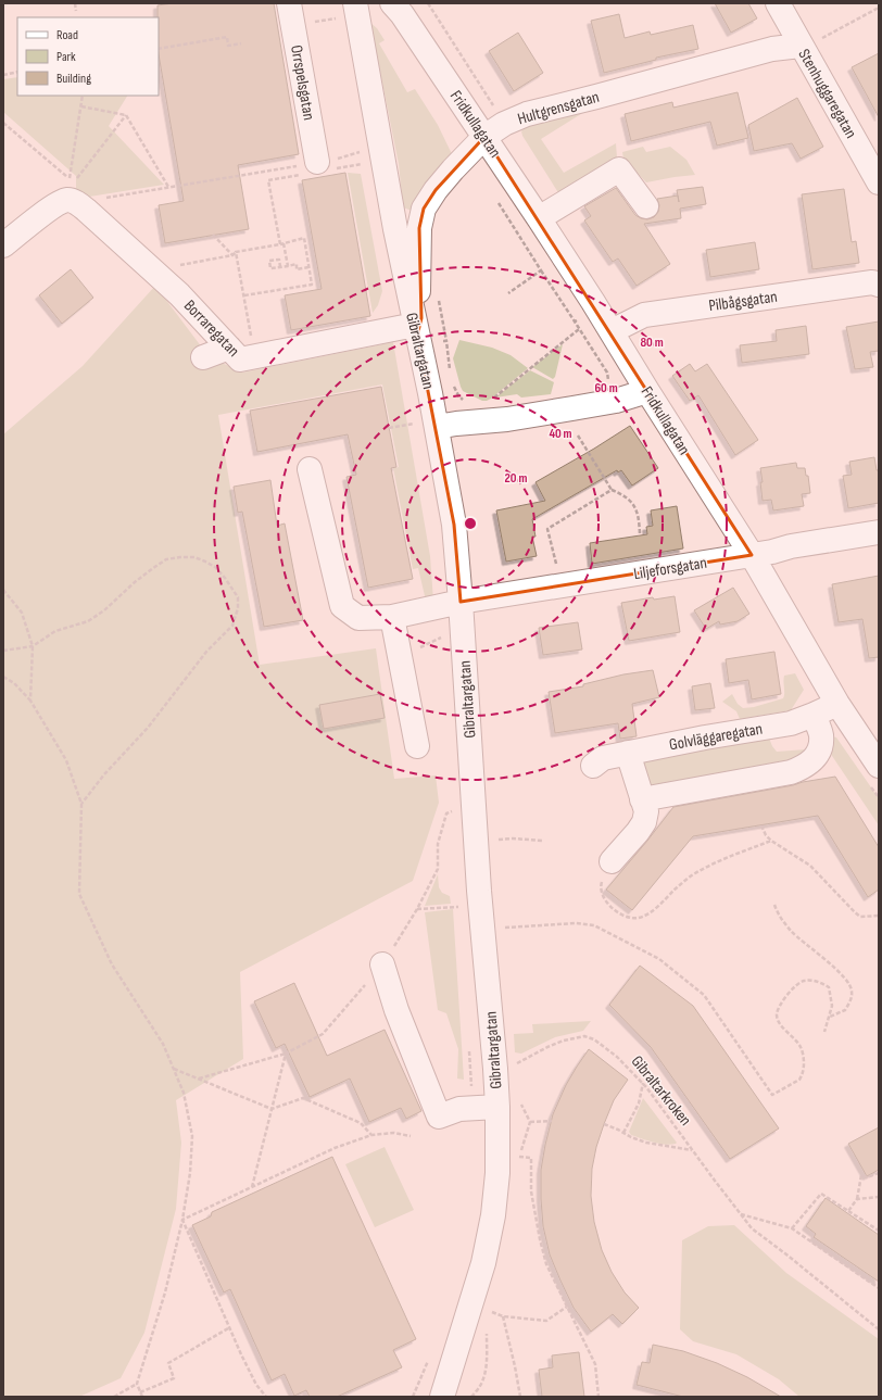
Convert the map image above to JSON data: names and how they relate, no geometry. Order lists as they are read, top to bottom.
{
  "streets": {
    "street": [
      "Orrspelsgatan",
      "Stenhuggaregatan",
      "Hultgrensgatan",
      "Fridkullagatan",
      "Pilbågsgatan",
      "Borraregatan",
      "Gibraltargatan",
      "Liljeforsgatan",
      "Golvläggaregatan"
    ],
    "path": ["Gibraltarkroken"]
  },
  "crossings": [
    ["Stenhuggaregatan", "Hultgrensgatan"],
    ["Hultgrensgatan", "Fridkullagatan"],
    ["Hultgrensgatan", "Borraregatan"],
    ["Hultgrensgatan", "Gibraltargatan"],
    ["Fridkullagatan", "Pilbågsgatan"],
    ["Fridkullagatan", "Liljeforsgatan"],
    ["Fridkullagatan", "Golvläggaregatan"],
    ["Borraregatan", "Gibraltargatan"],
    ["Gibraltargatan", "Liljeforsgatan"]
  ],
  "legend": ["Road", "Park", "Building"],
  "rings": [
    "80 m",
    "60 m",
    "40 m",
    "20 m"
  ]
}
